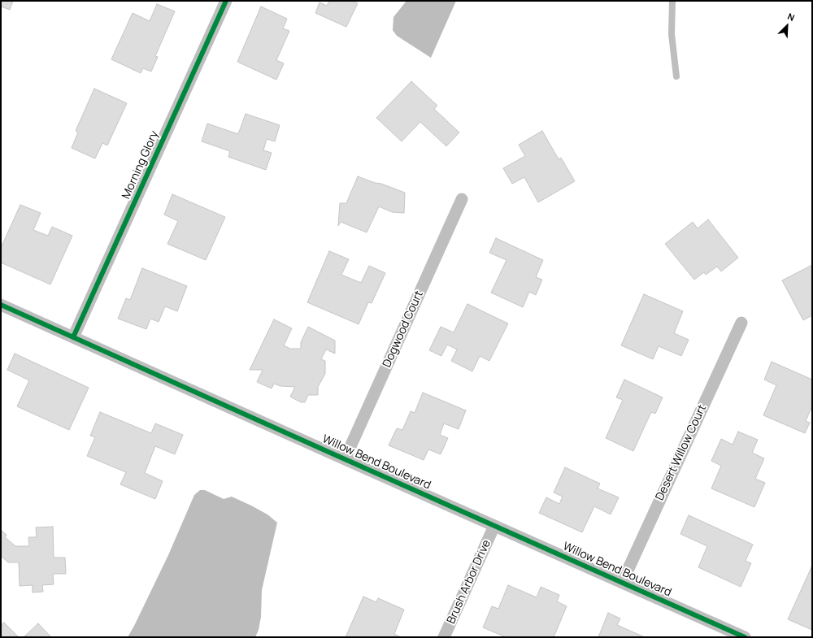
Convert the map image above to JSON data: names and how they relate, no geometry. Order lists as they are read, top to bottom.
{
  "streets": {
    "street": [
      "Morning Glory",
      "Dogwood Court",
      "Desert Willow Court",
      "Willow Bend Boulevard",
      "Brush Arbor Drive"
    ]
  },
  "crossings": [
    ["Morning Glory", "Willow Bend Boulevard"],
    ["Dogwood Court", "Willow Bend Boulevard"],
    ["Desert Willow Court", "Willow Bend Boulevard"],
    ["Willow Bend Boulevard", "Brush Arbor Drive"]
  ],
  "north": "top right"
}
